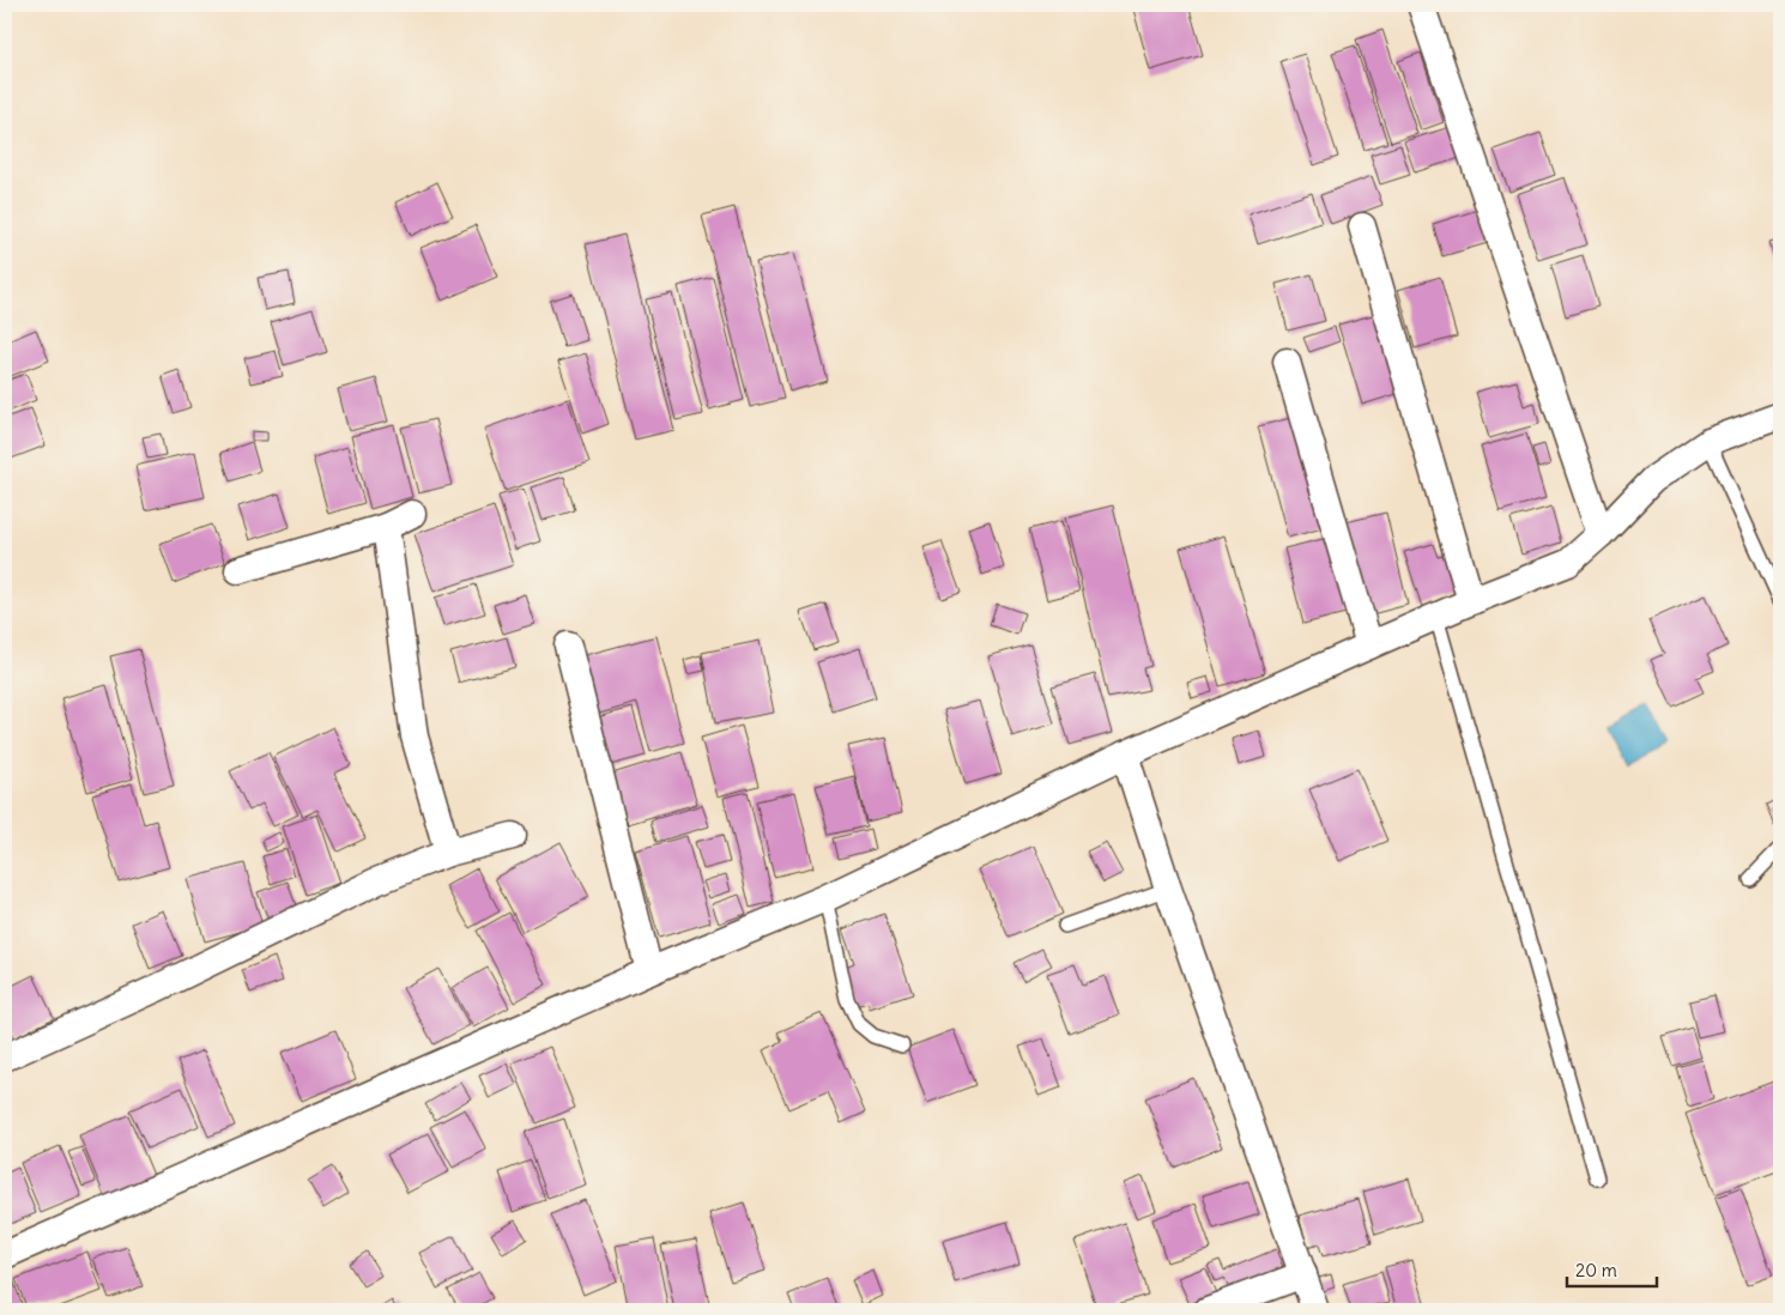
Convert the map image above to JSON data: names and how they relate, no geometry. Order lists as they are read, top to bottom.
{
  "scale_bar": "20 m"
}
